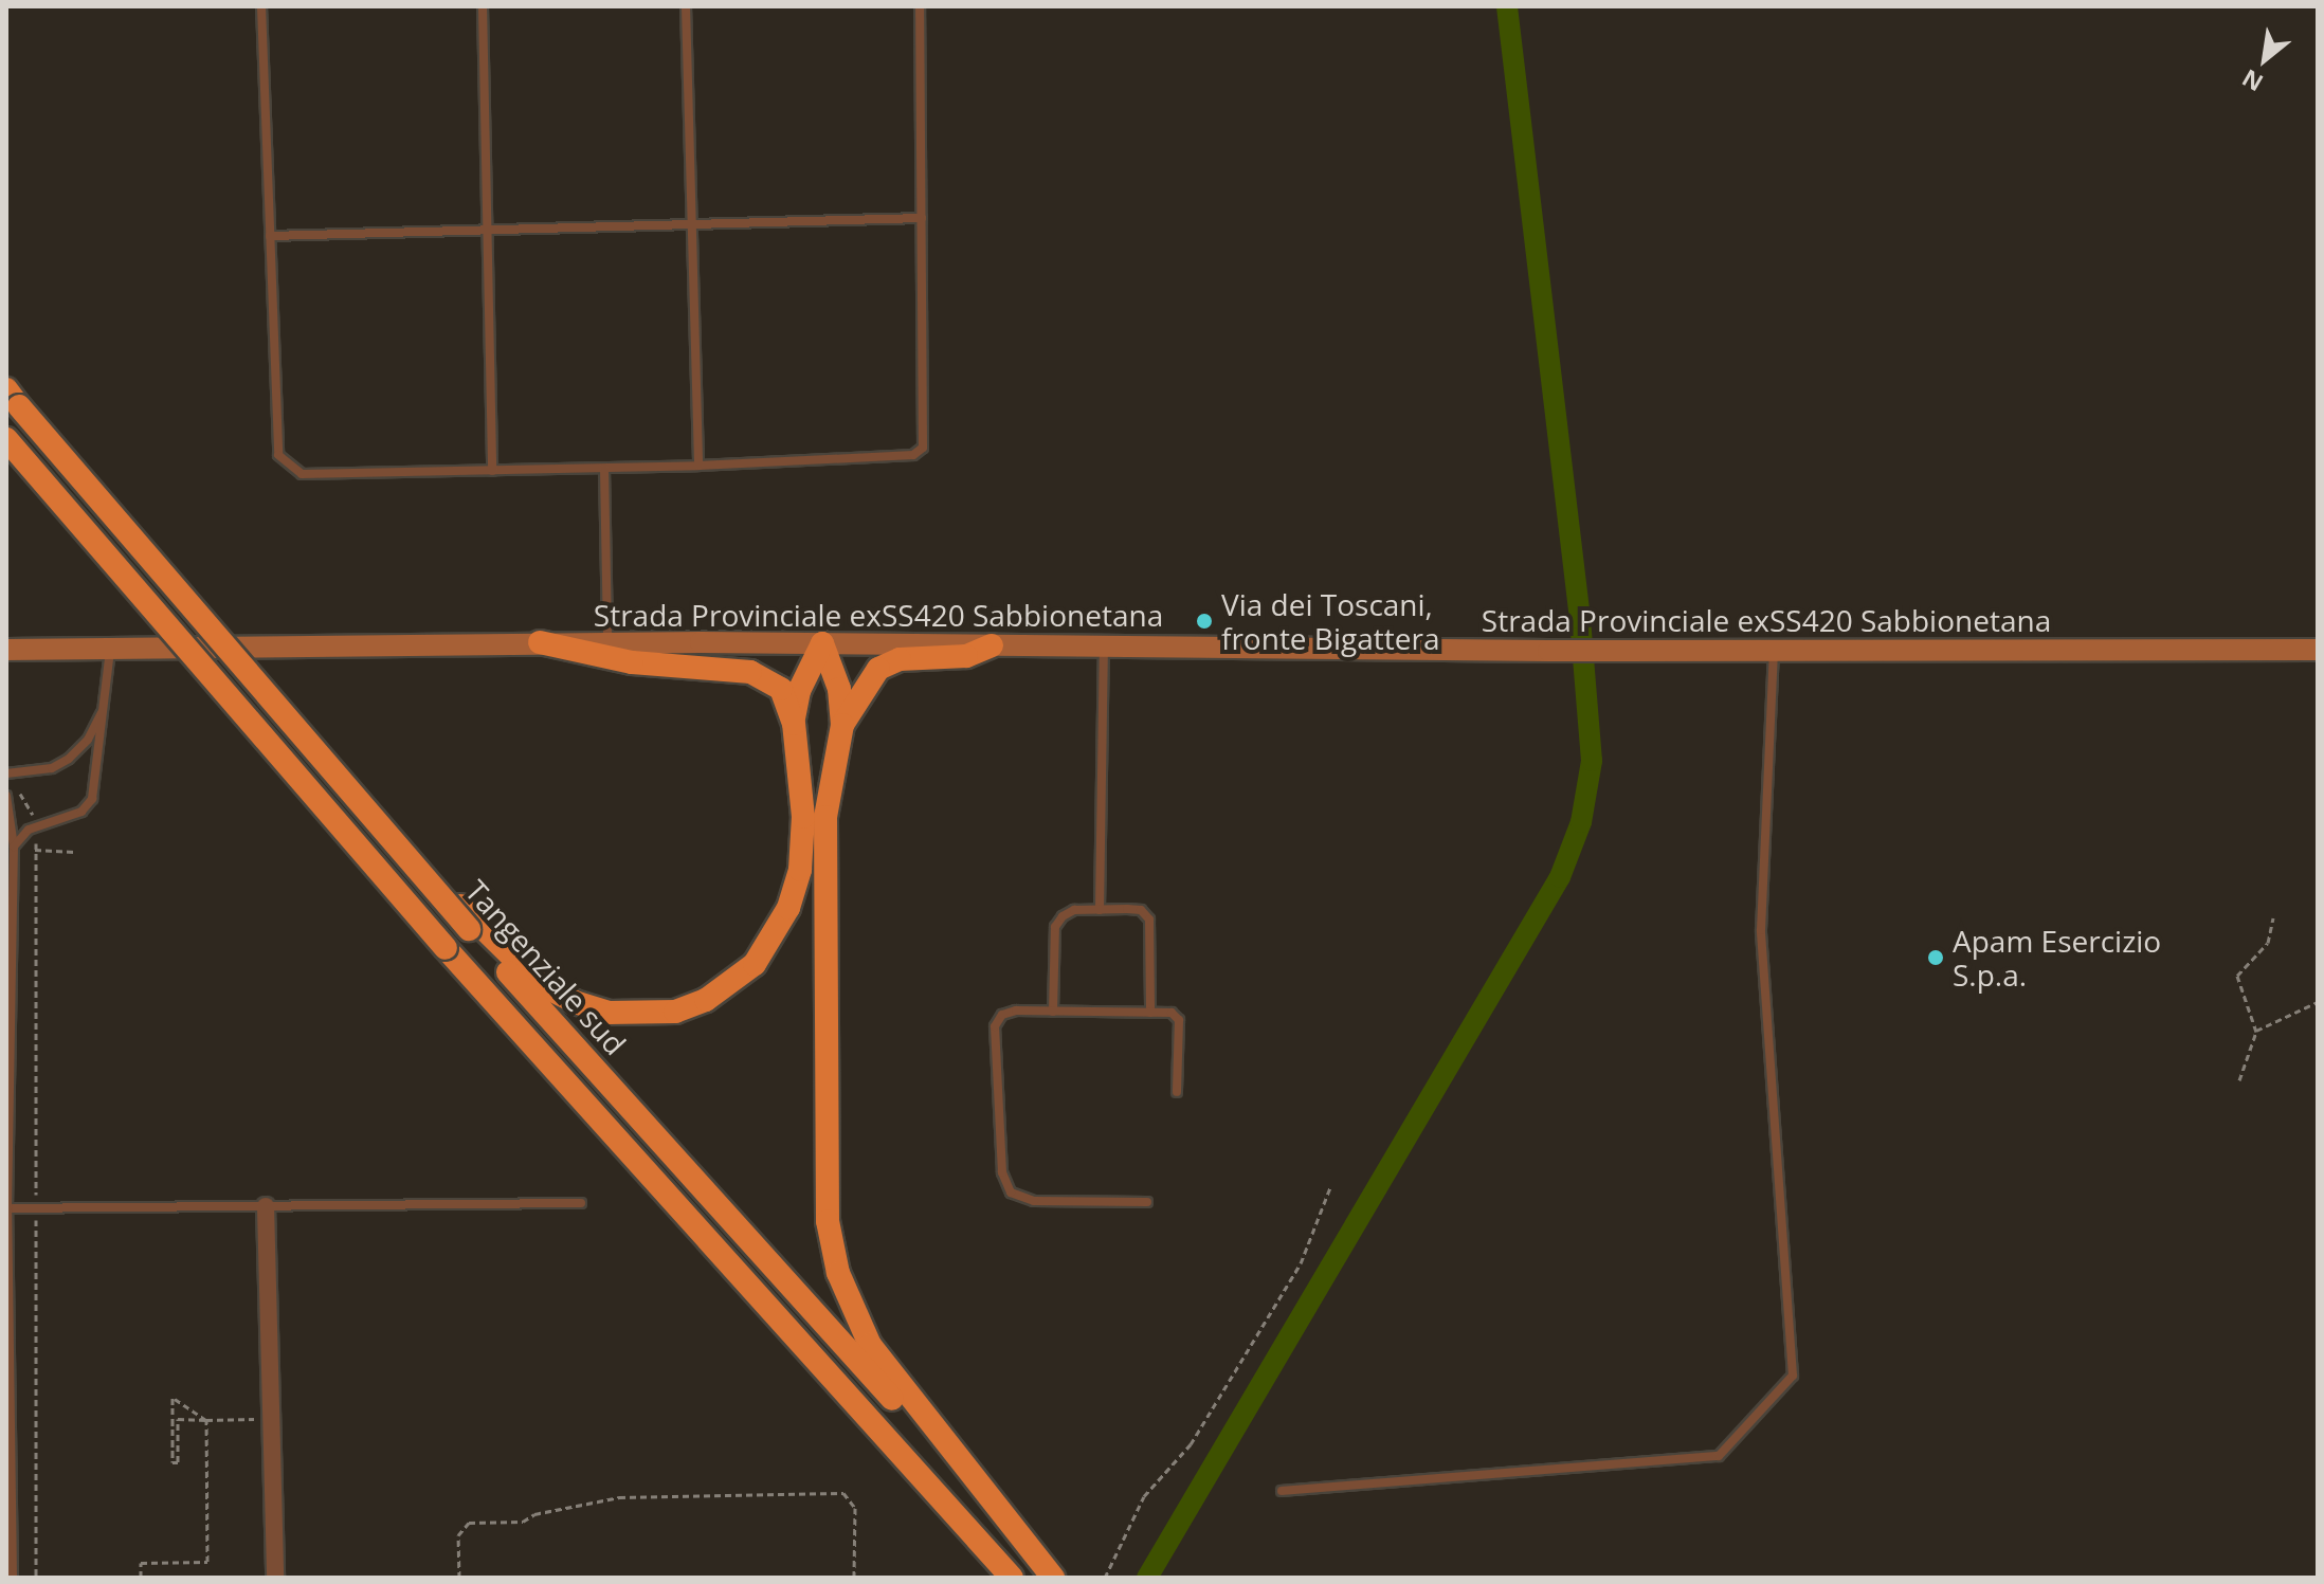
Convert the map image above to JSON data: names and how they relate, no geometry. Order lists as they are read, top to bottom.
{
  "streets": {
    "highway": ["Tangenziale sud"],
    "main road": ["Strada Provinciale exSS420 Sabbionetana"]
  },
  "places": ["Via dei Toscani, fronte Bigattera", "Apam Esercizio S.p.a."],
  "north": "bottom left"
}
